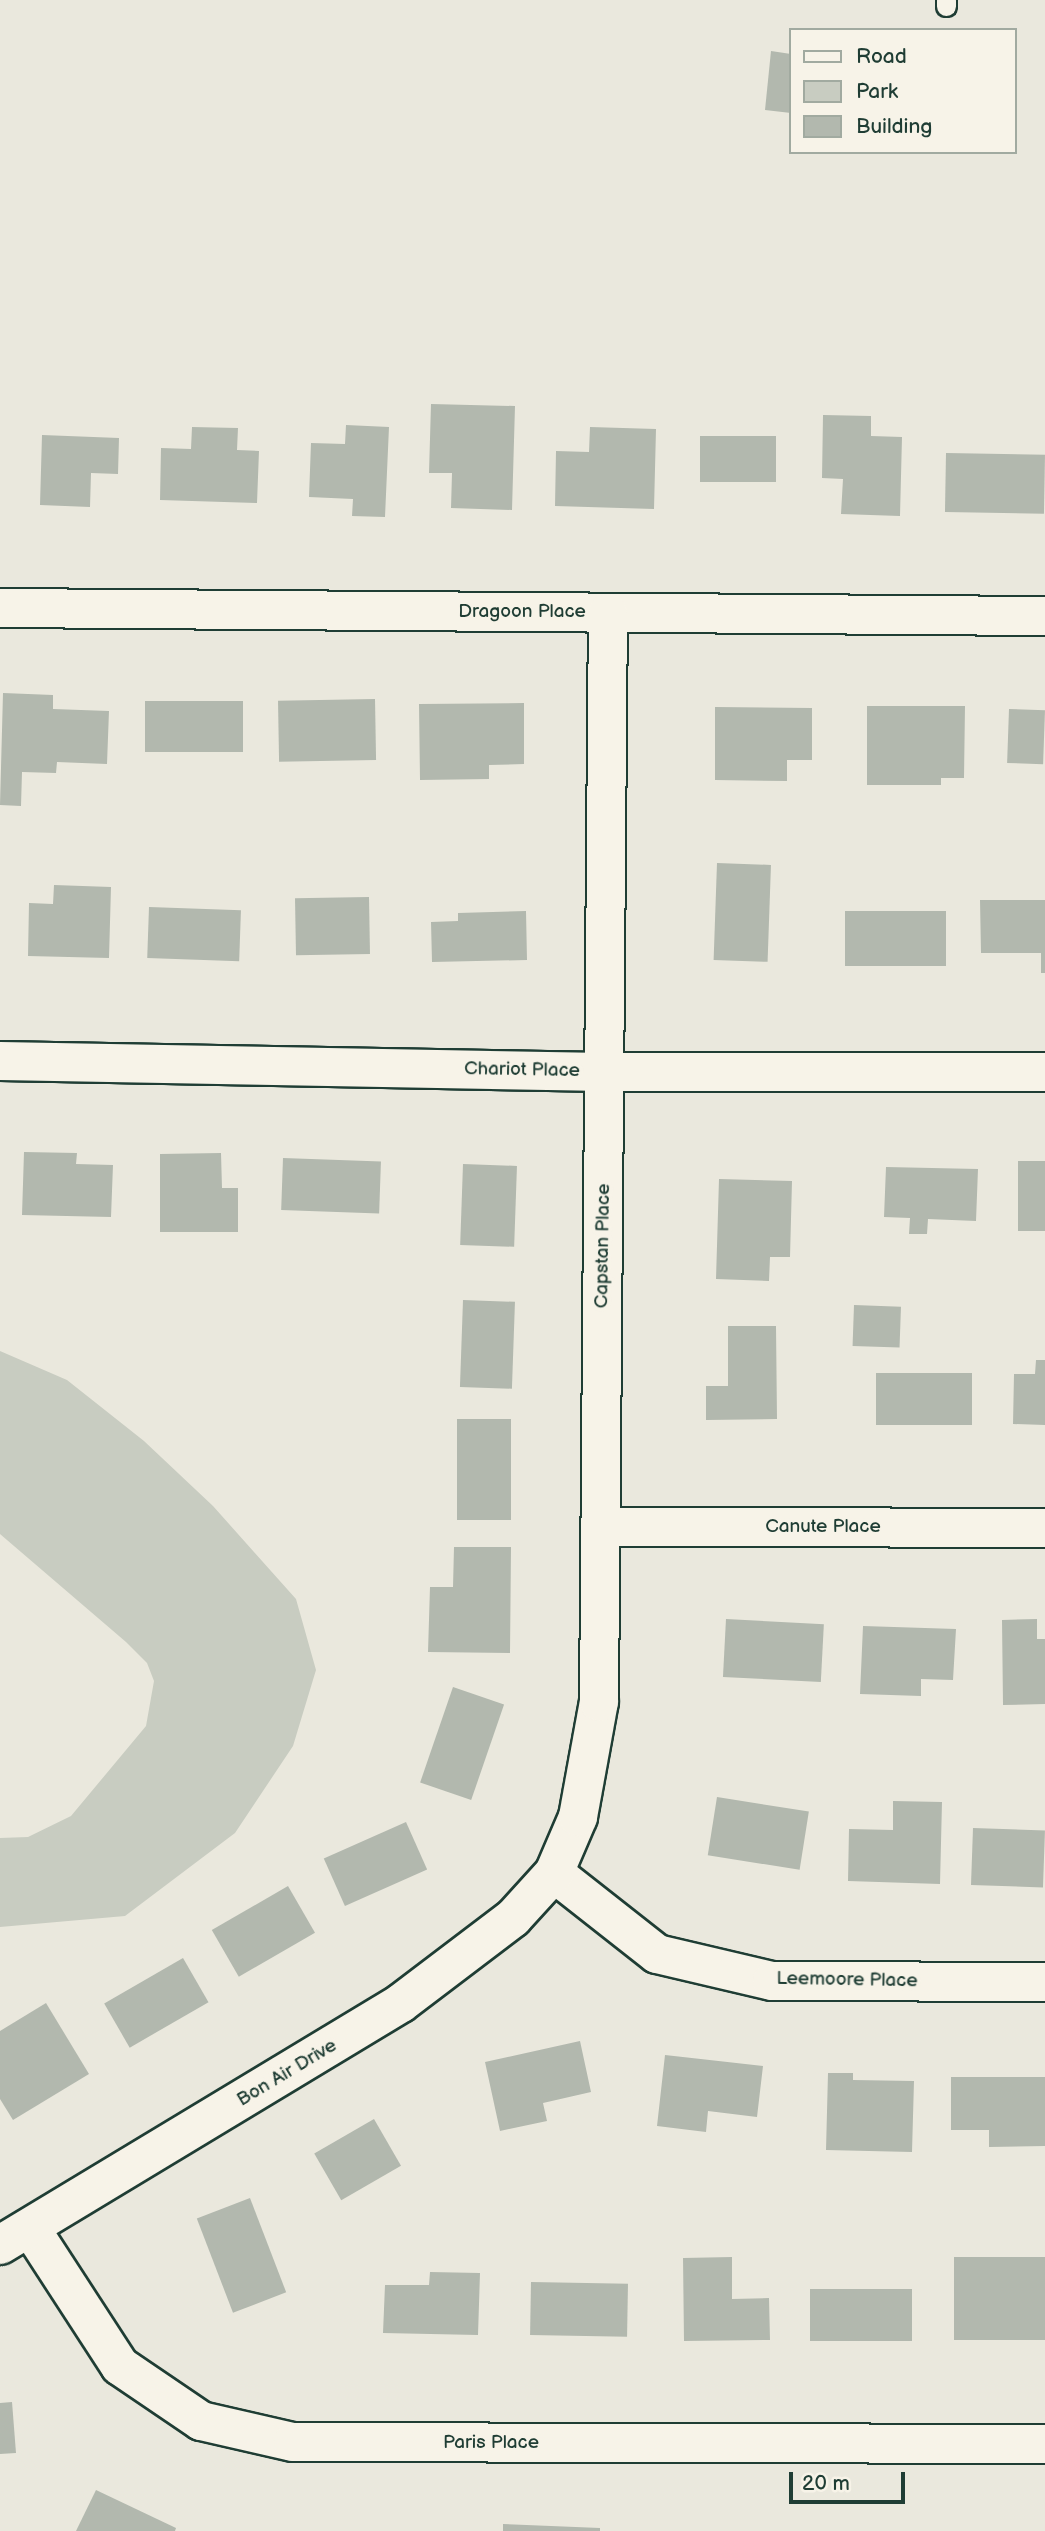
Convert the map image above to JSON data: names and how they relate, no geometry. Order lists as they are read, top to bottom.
{
  "streets": {
    "street": [
      "Dragoon Place",
      "Chariot Place",
      "Capstan Place",
      "Canute Place",
      "Leemoore Place",
      "Bon Air Drive",
      "Paris Place"
    ]
  },
  "crossings": [
    ["Dragoon Place", "Capstan Place"],
    ["Chariot Place", "Capstan Place"],
    ["Capstan Place", "Canute Place"],
    ["Capstan Place", "Leemoore Place"],
    ["Capstan Place", "Bon Air Drive"],
    ["Leemoore Place", "Bon Air Drive"],
    ["Bon Air Drive", "Paris Place"]
  ],
  "legend": ["Road", "Park", "Building"],
  "scale_bar": "20 m"
}
